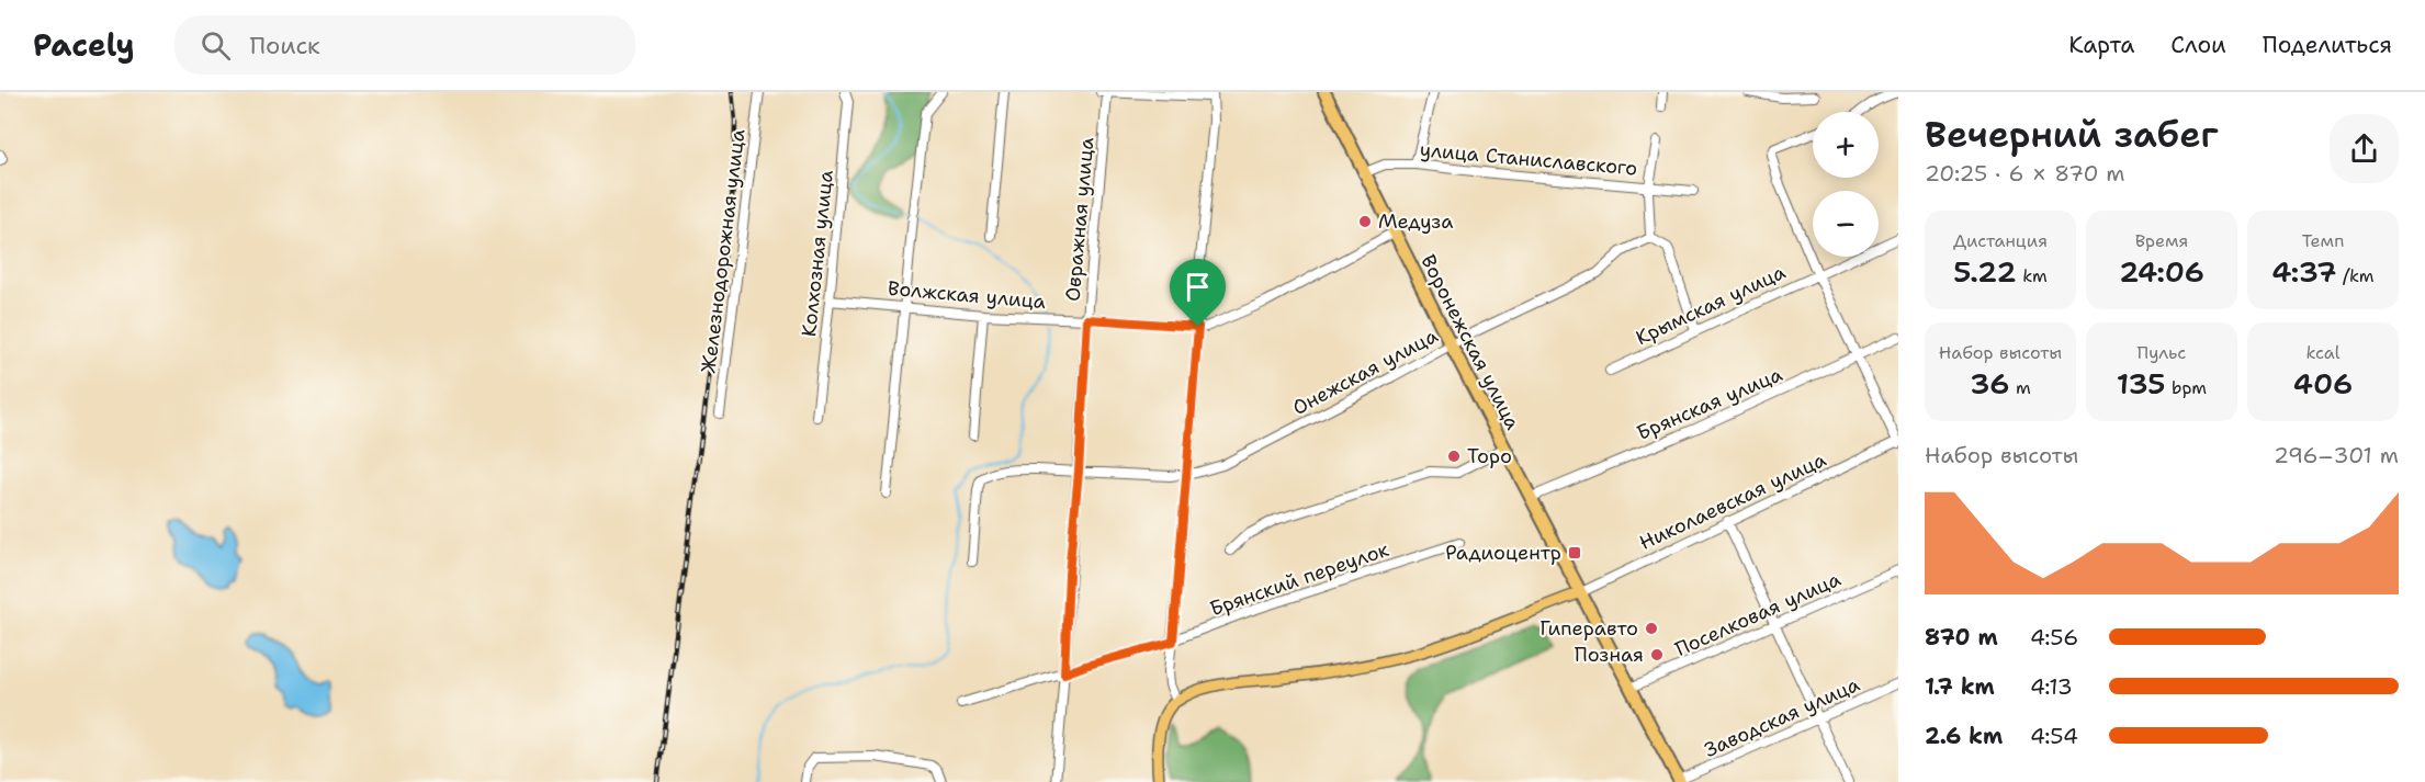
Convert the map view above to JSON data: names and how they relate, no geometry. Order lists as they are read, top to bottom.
{
  "streets": {
    "highway": ["Воронежская улица"],
    "street": [
      "улица Станиславского",
      "Овражная улица",
      "Железнодорожная улица",
      "Колхозная улица",
      "Волжская улица",
      "Крымская улица",
      "Онежская улица",
      "Брянская улица",
      "Николаевская улица",
      "Брянский переулок",
      "Поселковая улица",
      "Заводская улица"
    ]
  },
  "crossings": [
    ["улица Станиславского", "Воронежская улица"],
    ["Овражная улица", "Волжская улица"],
    ["Овражная улица", "Онежская улица"],
    ["Овражная улица", "Брянский переулок"],
    ["Колхозная улица", "Волжская улица"],
    ["Волжская улица", "Воронежская улица"],
    ["Воронежская улица", "Онежская улица"],
    ["Воронежская улица", "Брянская улица"],
    ["Воронежская улица", "Николаевская улица"],
    ["Воронежская улица", "Поселковая улица"],
    ["Воронежская улица", "Заводская улица"]
  ],
  "places": {
    "other": [
      "Медуза",
      "Торо",
      "Гиперавто",
      "Позная"
    ],
    "transit": ["Радиоцентр"]
  },
  "page": {
    "header": "Pacely",
    "search": "Поиск",
    "nav": ["Карта", "Слои", "Поделиться"],
    "heading": ["Вечерний забег", "20:25 · 6 × 870 m"],
    "map_buttons": ["+", "−"],
    "stats": [
      ["Дистанция", "5.22 km"],
      ["Время", "24:06"],
      ["Темп", "4:37 /km"],
      ["Набор высоты", "36 m"],
      ["Пульс", "135 bpm"],
      ["kcal", "406"]
    ],
    "chart": ["Набор высоты", "296–301 m"],
    "list": [
      {
        "name": "870 m",
        "note": "4:56"
      },
      {
        "name": "1.7 km",
        "note": "4:13"
      },
      {
        "name": "2.6 km",
        "note": "4:54"
      }
    ]
  }
}
